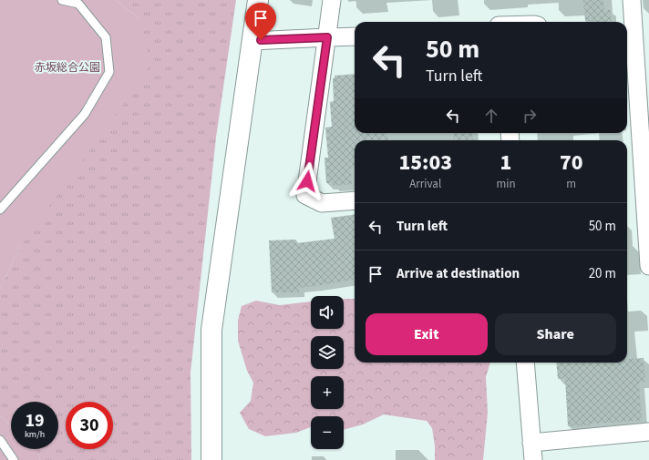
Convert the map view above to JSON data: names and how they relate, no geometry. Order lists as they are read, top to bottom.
{
  "parks": ["赤坂総合公園"],
  "page": {
    "turn": ["50 m", "Turn left"],
    "eta": [
      "15:03",
      "Arrival",
      "1",
      "min",
      "70",
      "m"
    ],
    "list": [
      {
        "name": "Turn left",
        "value": "50 m"
      },
      {
        "name": "Arrive at destination",
        "value": "20 m"
      }
    ],
    "map_buttons": ["+", "−"],
    "buttons": ["Exit", "Share"],
    "speed": "19 km/h",
    "limit": "30"
  }
}
